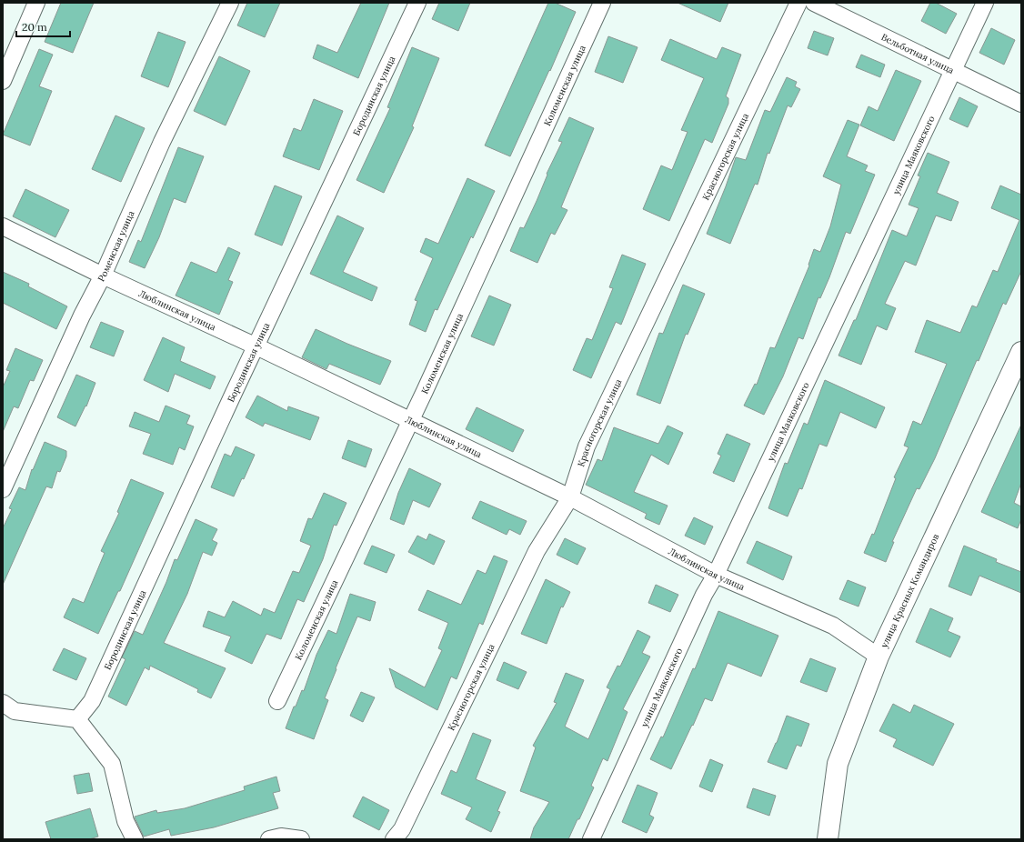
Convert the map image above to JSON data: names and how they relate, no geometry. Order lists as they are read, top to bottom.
{
  "streets": {
    "street": [
      "Вельботная улица",
      "Коломенская улица",
      "Бородинская улица",
      "улица Маяковского",
      "Красногорская улица",
      "Роменская улица",
      "Люблинская улица",
      "улица Красных Командиров"
    ]
  },
  "crossings": [
    ["Вельботная улица", "улица Маяковского"],
    ["Коломенская улица", "Люблинская улица"],
    ["Бородинская улица", "Люблинская улица"],
    ["улица Маяковского", "Люблинская улица"],
    ["Красногорская улица", "Люблинская улица"],
    ["Роменская улица", "Люблинская улица"],
    ["Люблинская улица", "улица Красных Командиров"]
  ],
  "scale_bar": "20 m"
}
